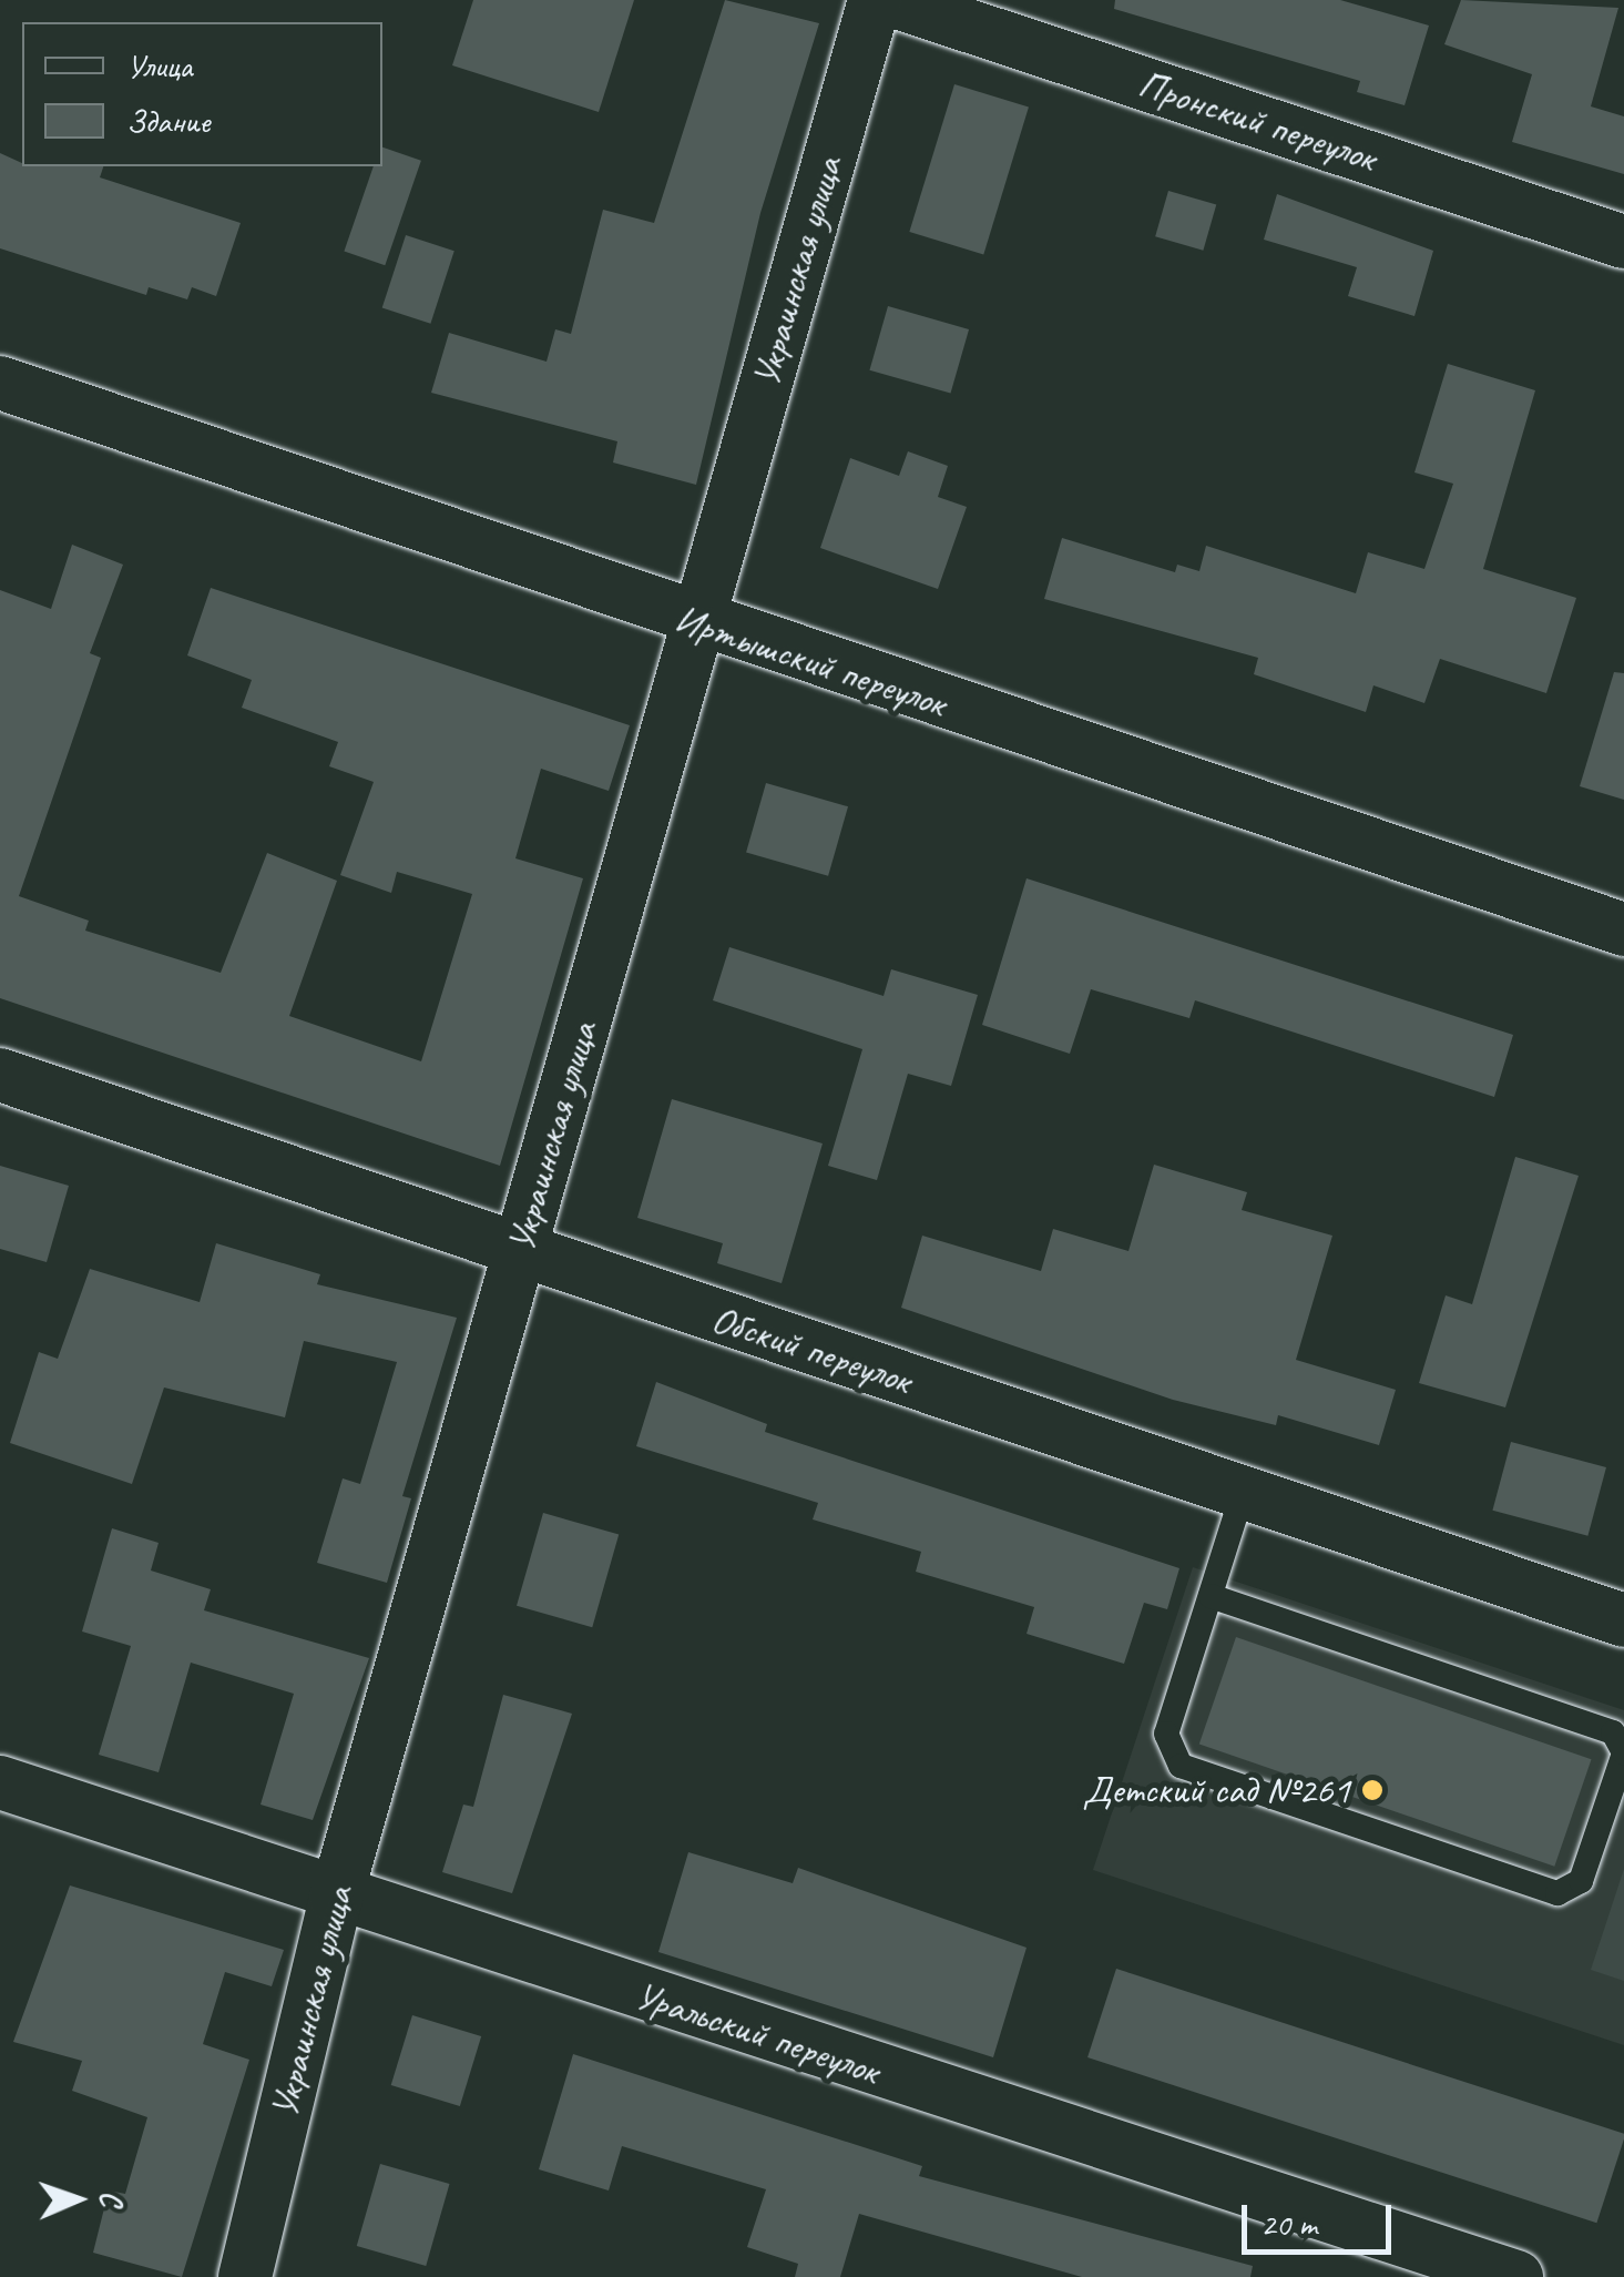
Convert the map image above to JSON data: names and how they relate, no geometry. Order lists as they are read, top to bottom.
{
  "streets": {
    "street": [
      "Пронский переулок",
      "Украинская улица",
      "Иртышский переулок",
      "Обский переулок",
      "Уральский переулок"
    ]
  },
  "crossings": [
    ["Украинская улица", "Иртышский переулок"],
    ["Украинская улица", "Обский переулок"],
    ["Украинская улица", "Уральский переулок"]
  ],
  "places": ["Детский сад №261"],
  "legend": ["Улица", "Здание"],
  "scale_bar": "20 m",
  "north": "right"
}
